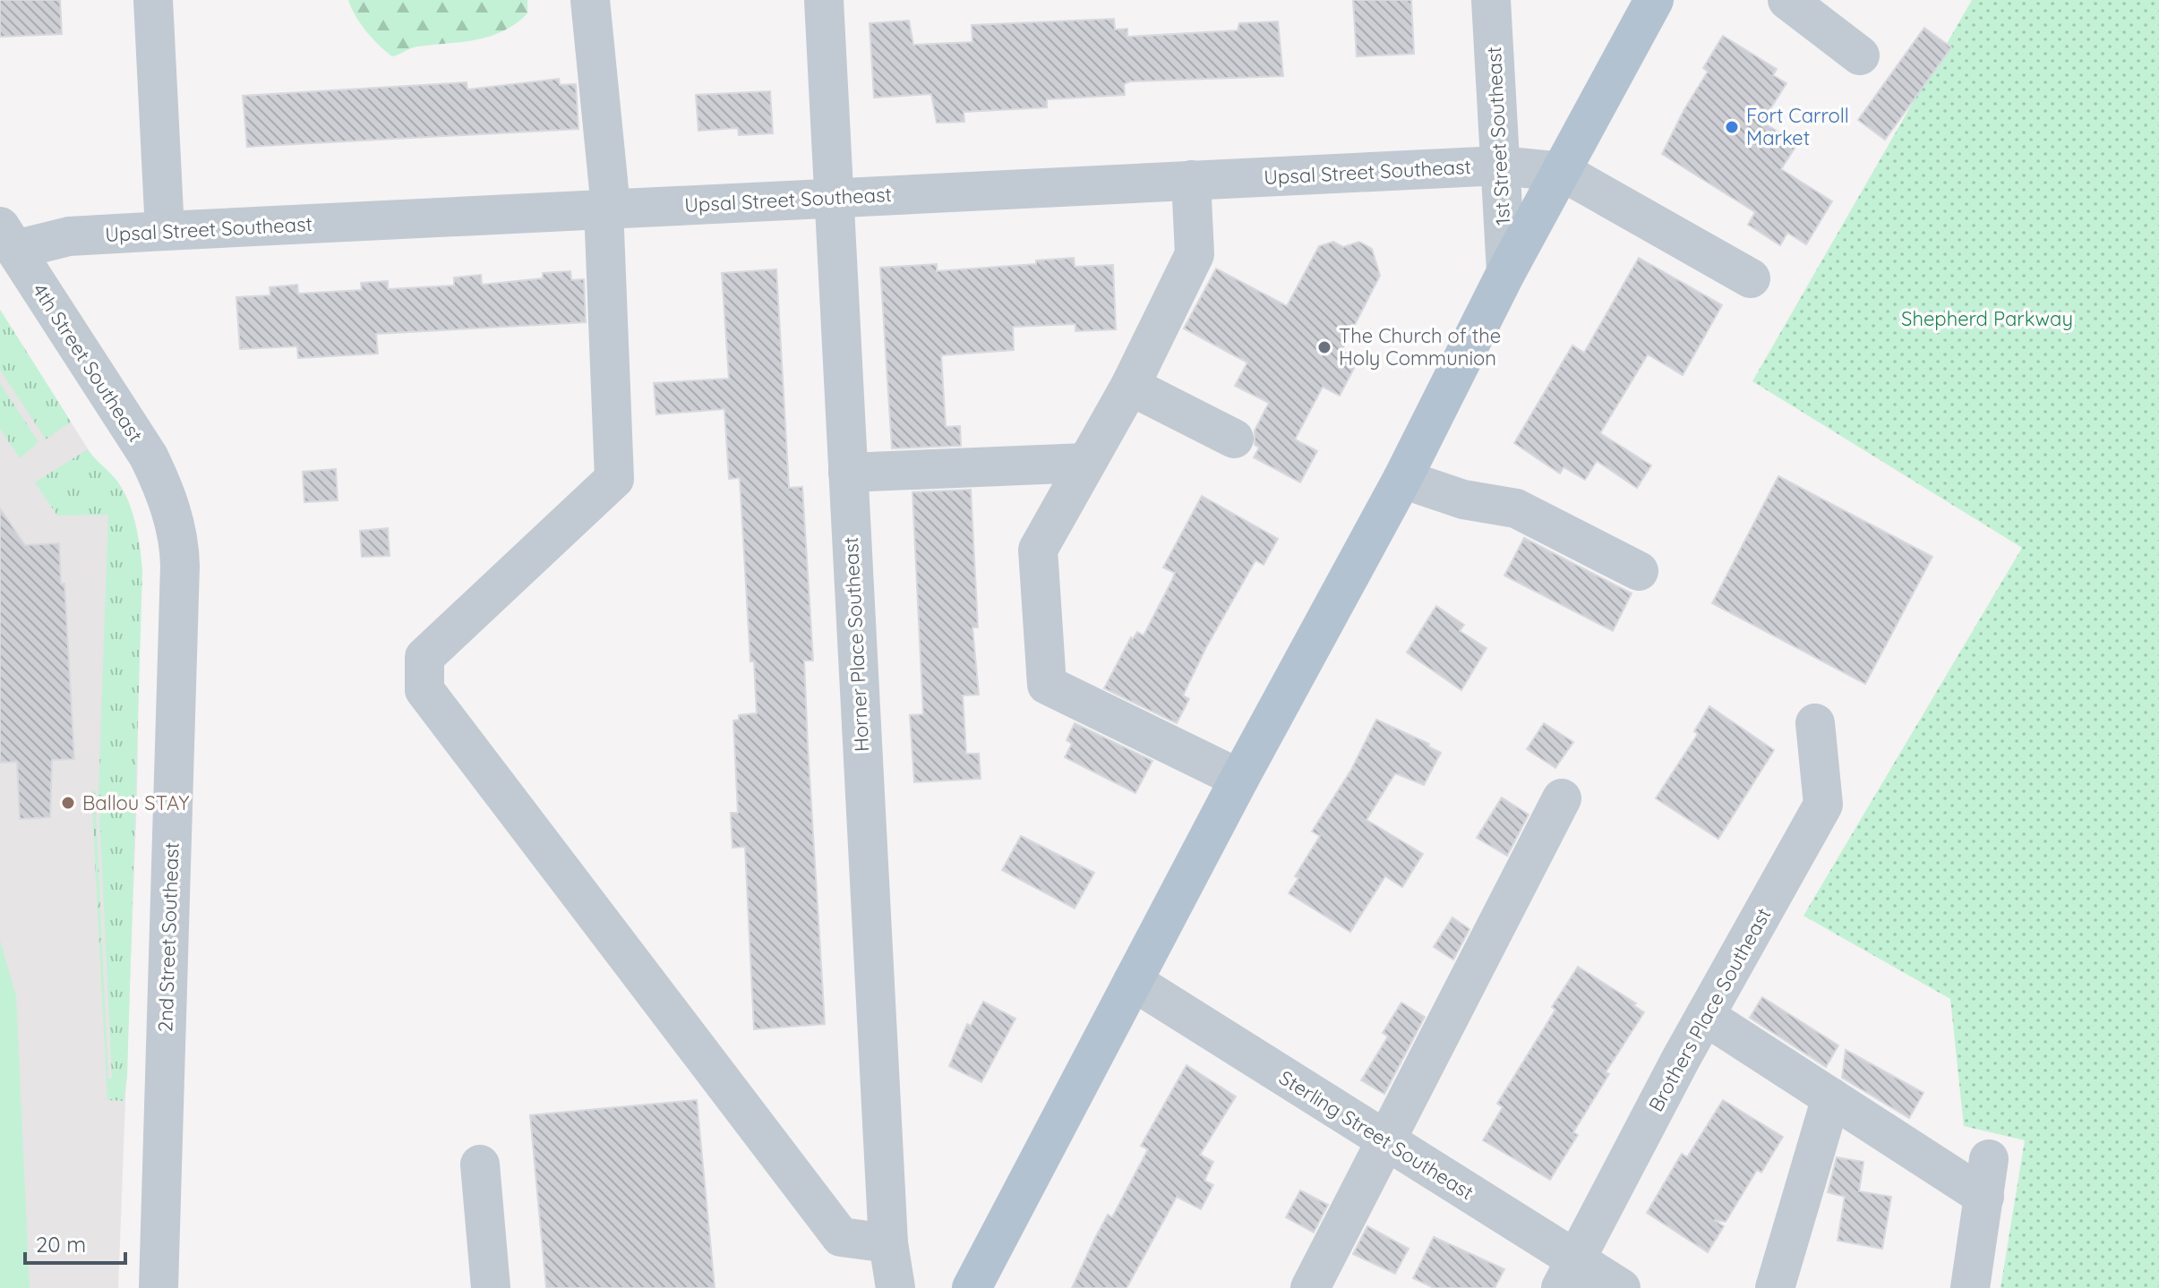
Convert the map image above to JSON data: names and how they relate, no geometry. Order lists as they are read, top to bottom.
{
  "streets": {
    "street": [
      "1st Street Southeast",
      "Upsal Street Southeast",
      "4th Street Southeast",
      "Horner Place Southeast",
      "2nd Street Southeast",
      "Brothers Place Southeast",
      "Sterling Street Southeast"
    ]
  },
  "crossings": [
    ["1st Street Southeast", "Upsal Street Southeast"],
    ["Upsal Street Southeast", "4th Street Southeast"],
    ["Upsal Street Southeast", "Horner Place Southeast"],
    ["4th Street Southeast", "2nd Street Southeast"],
    ["Brothers Place Southeast", "Sterling Street Southeast"]
  ],
  "parks": ["Shepherd Parkway"],
  "places": ["Fort Carroll Market", "The Church of the Holy Communion", "Ballou STAY"],
  "scale_bar": "20 m"
}
